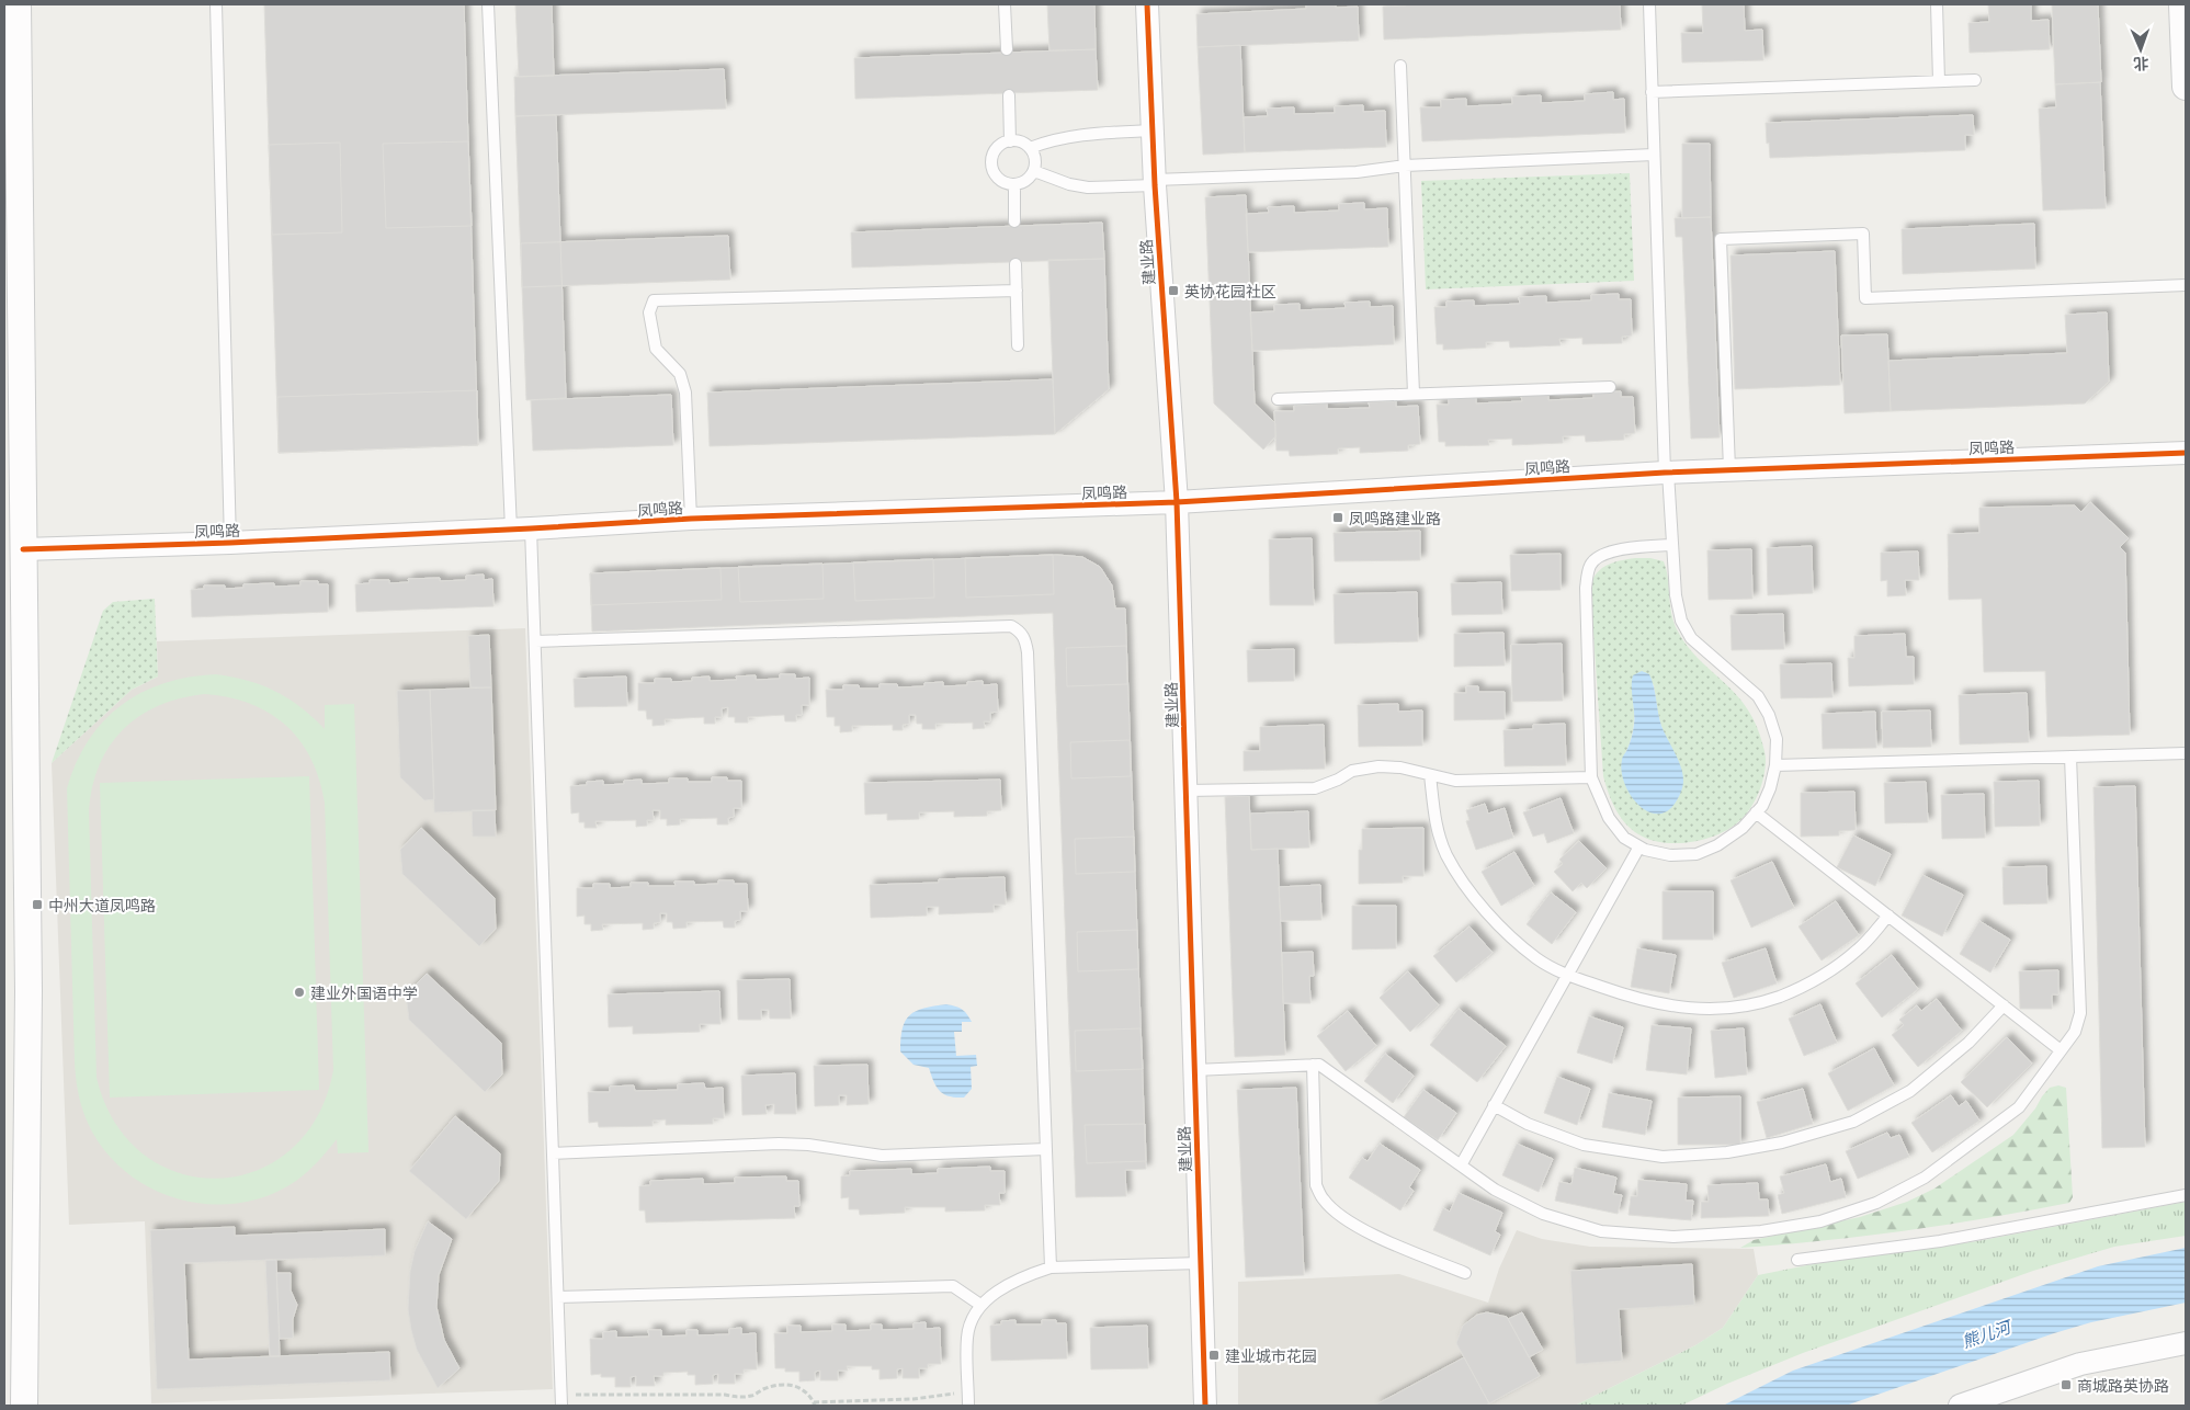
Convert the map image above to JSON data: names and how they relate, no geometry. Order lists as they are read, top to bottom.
{
  "streets": {
    "street": ["建业路", "凤鸣路"]
  },
  "crossings": [
    ["建业路", "凤鸣路"]
  ],
  "water": ["熊儿河"],
  "places": {
    "transit": [
      "英协花园社区",
      "凤鸣路建业路",
      "中州大道凤鸣路",
      "建业城市花园",
      "商城路英协路"
    ],
    "other": ["建业外国语中学"]
  },
  "north": "bottom"
}
